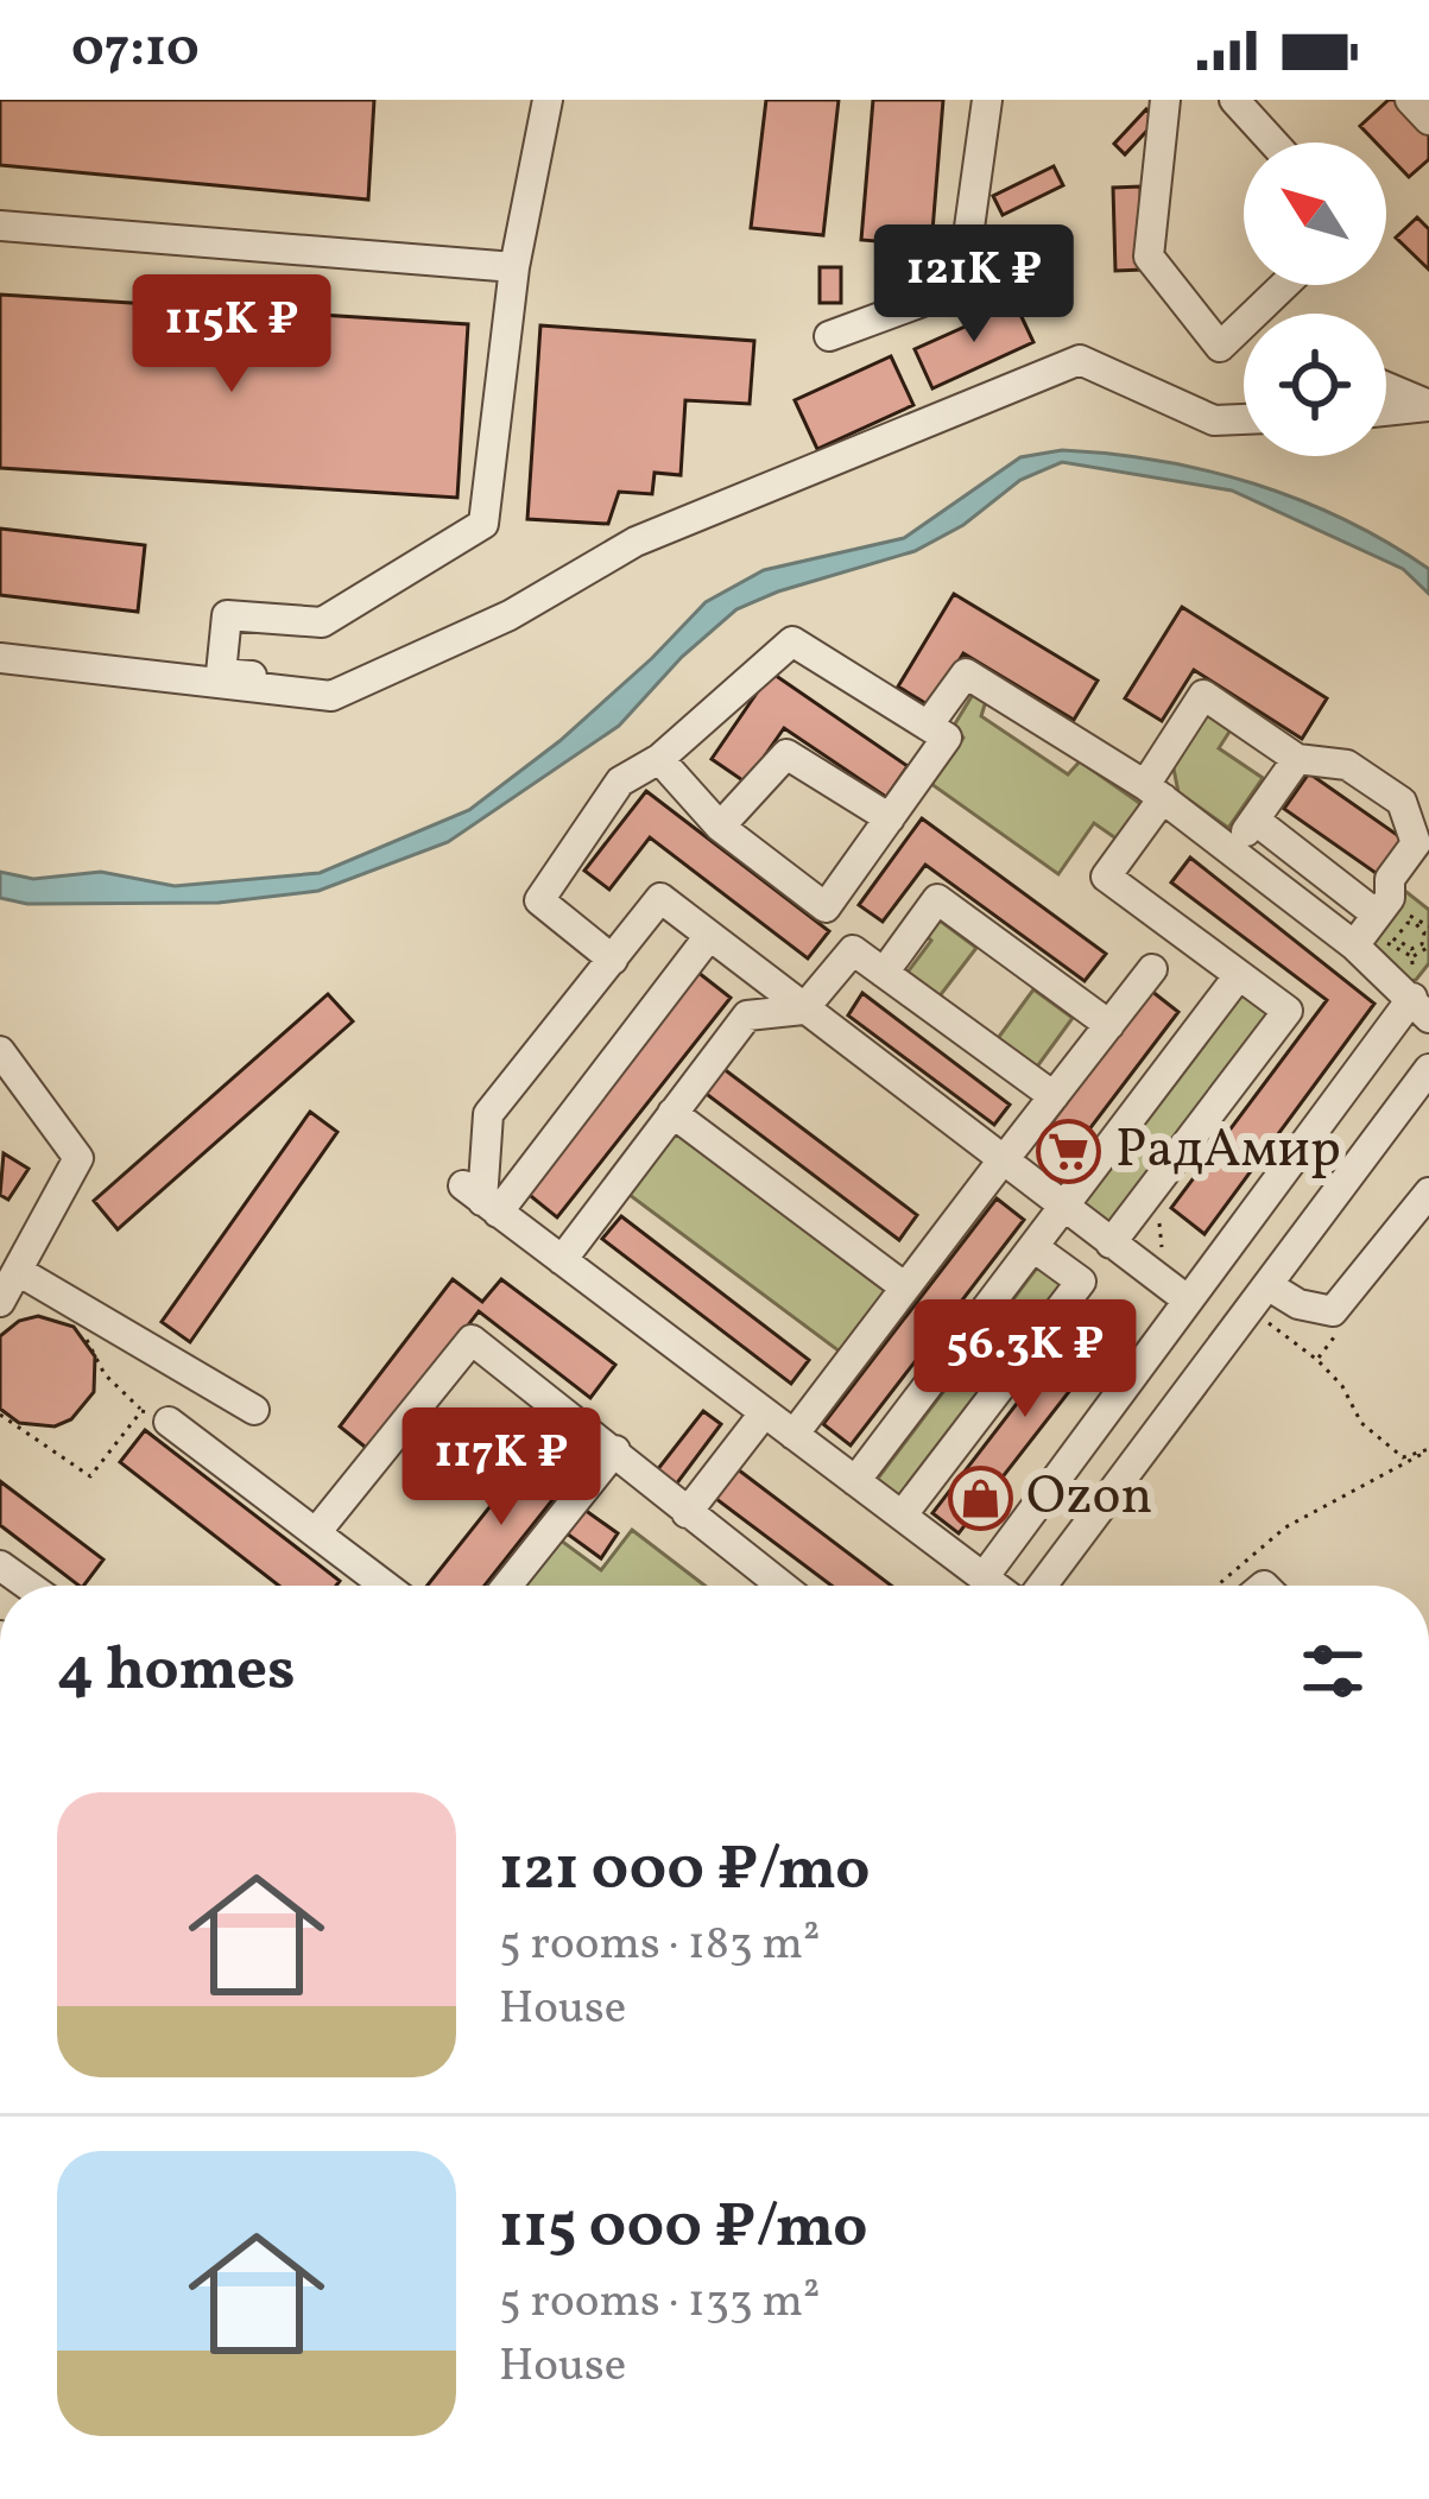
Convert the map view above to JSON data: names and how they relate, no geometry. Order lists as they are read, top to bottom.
{
  "places": {
    "supermarket": ["РадАмир"],
    "shop": ["Ozon"]
  },
  "north": "top left",
  "page": {
    "status": "07:10",
    "price": [
      "121K ₽",
      "115K ₽",
      "56.3K ₽",
      "117K ₽"
    ],
    "heading": "4 homes",
    "list": [
      {
        "name": "121 000 ₽/mo",
        "note": "5 rooms · 183 m² · House"
      },
      {
        "name": "115 000 ₽/mo",
        "note": "5 rooms · 133 m² · House"
      }
    ]
  }
}
